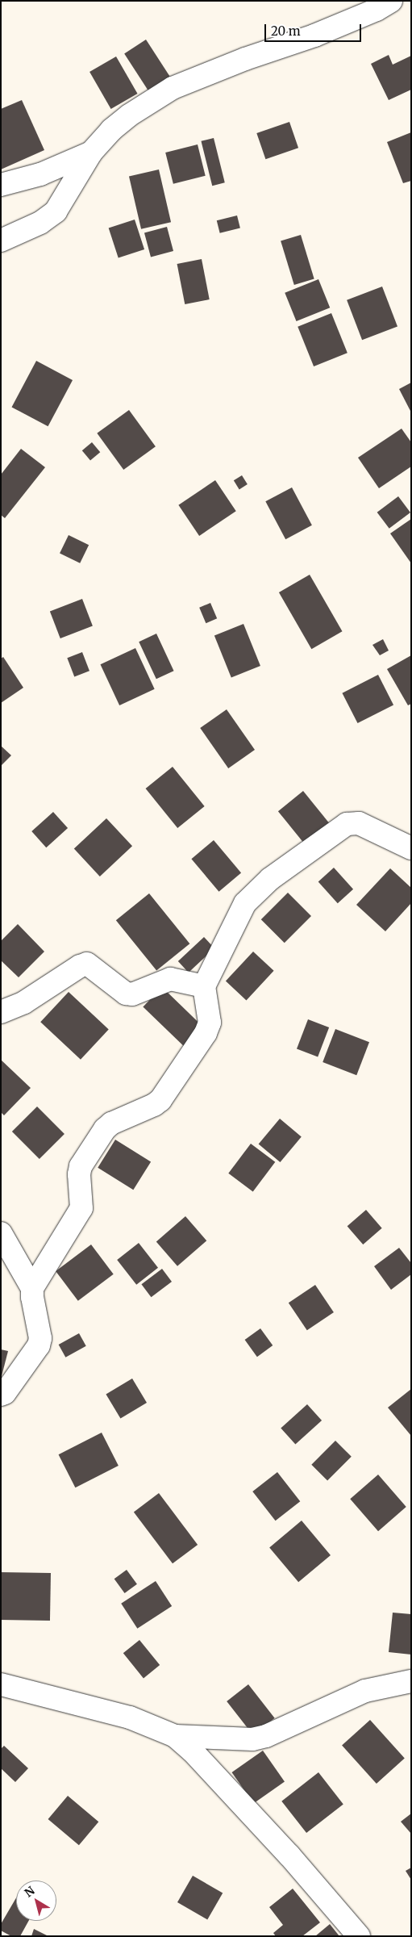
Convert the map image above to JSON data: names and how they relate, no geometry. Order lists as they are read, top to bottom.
{
  "scale_bar": "20 m",
  "north": "top left"
}
